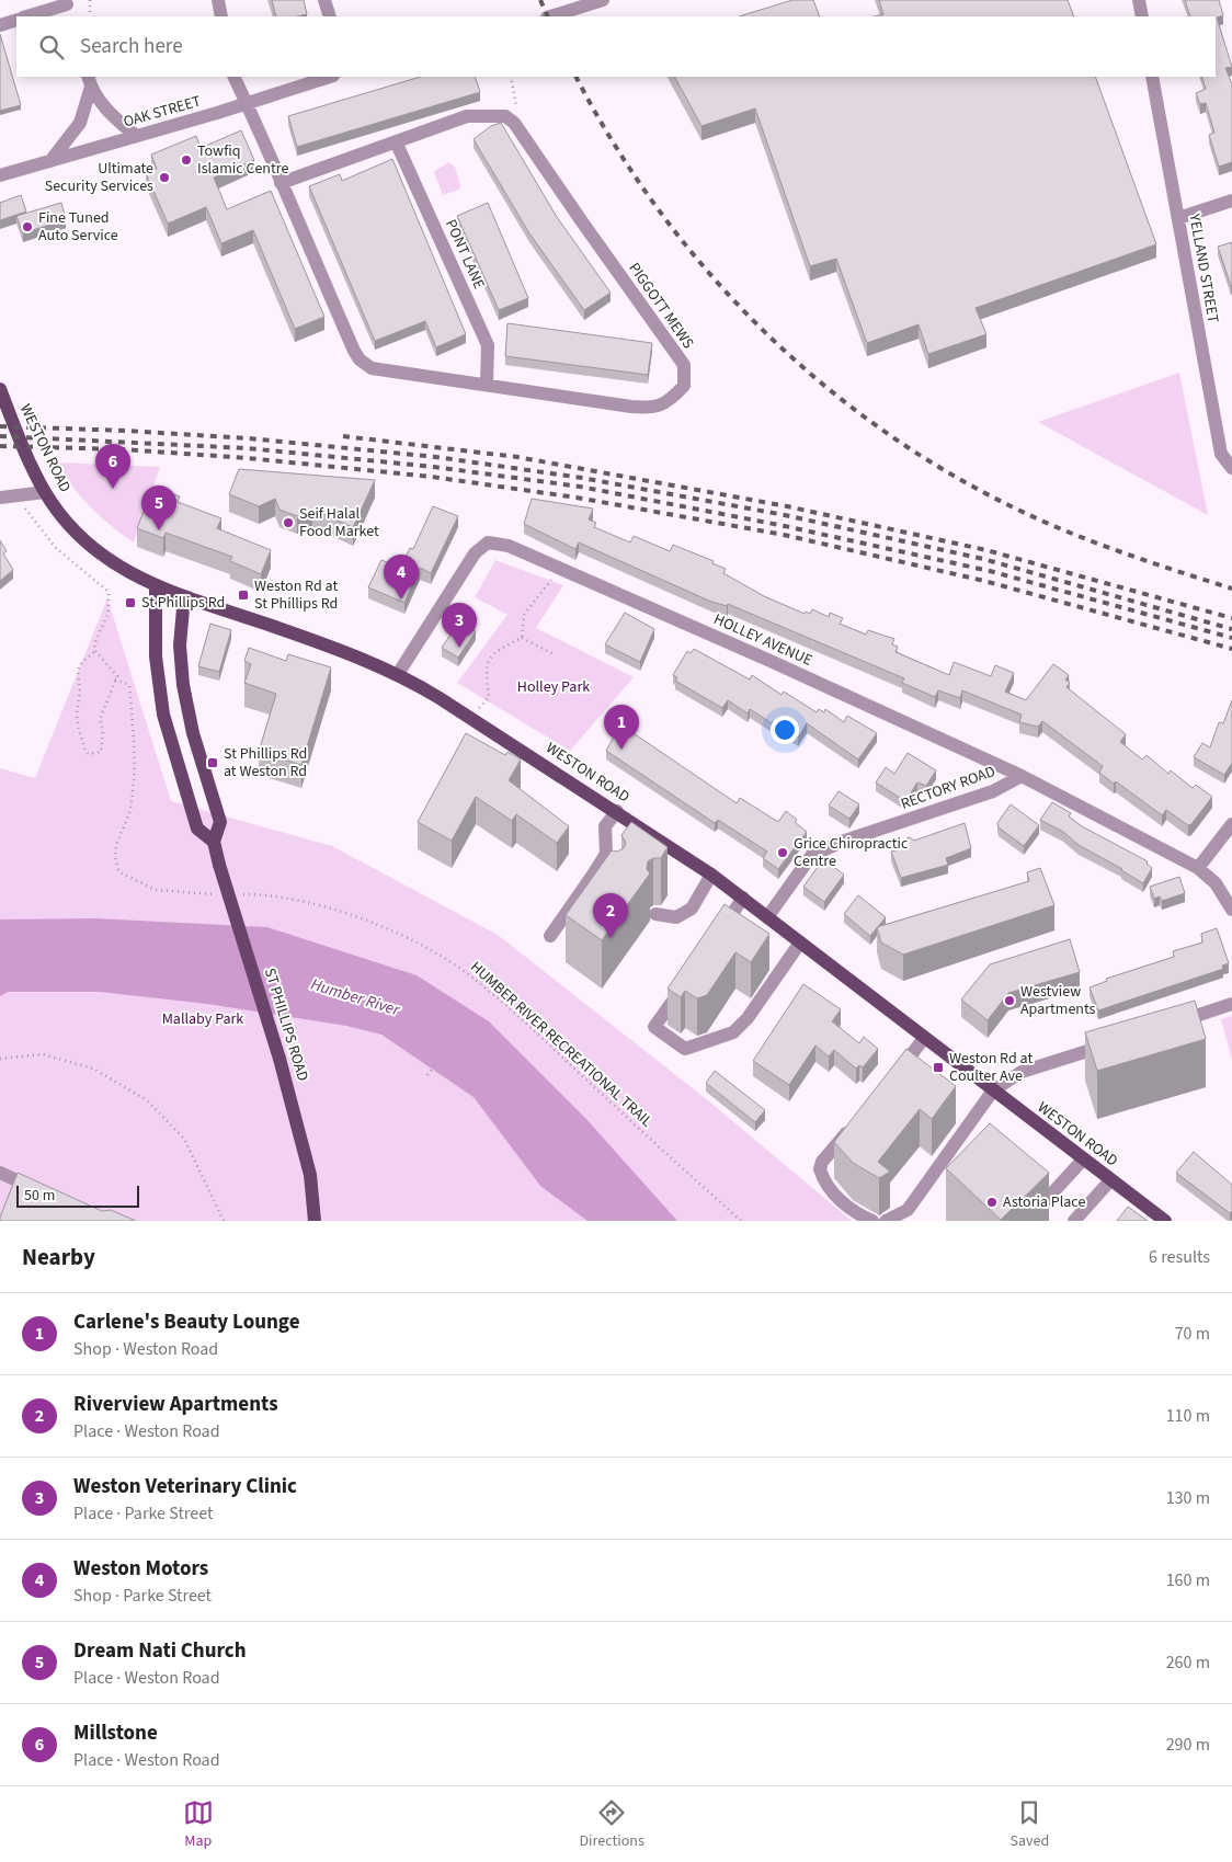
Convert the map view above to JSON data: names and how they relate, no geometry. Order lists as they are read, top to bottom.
{
  "streets": {
    "main road": ["WESTON ROAD", "ST PHILLIPS ROAD"],
    "street": [
      "OAK STREET",
      "PONT LANE",
      "YELLAND STREET",
      "PIGGOTT MEWS",
      "HOLLEY AVENUE",
      "RECTORY ROAD"
    ],
    "path": ["HUMBER RIVER RECREATIONAL TRAIL"]
  },
  "crossings": [
    ["OAK STREET", "PIGGOTT MEWS"],
    ["PONT LANE", "PIGGOTT MEWS"],
    ["WESTON ROAD", "HOLLEY AVENUE"],
    ["WESTON ROAD", "RECTORY ROAD"],
    ["WESTON ROAD", "ST PHILLIPS ROAD"],
    ["HOLLEY AVENUE", "RECTORY ROAD"]
  ],
  "water": ["Humber River"],
  "parks": ["Holley Park", "Mallaby Park"],
  "places": {
    "other": [
      "Towfiq Islamic Centre",
      "Ultimate Security Services",
      "Fine Tuned Auto Service",
      "Seif Halal Food Market",
      "Grice Chiropractic Centre",
      "Westview Apartments",
      "Astoria Place"
    ],
    "transit": [
      "Weston Rd at St Phillips Rd",
      "St Phillips Rd",
      "St Phillips Rd at Weston Rd",
      "Weston Rd at Coulter Ave"
    ]
  },
  "scale_bar": "50 m",
  "page": {
    "search": "Search here",
    "pins": [
      "6",
      "5",
      "4",
      "3",
      "1",
      "2"
    ],
    "scale": "50 m",
    "heading": ["Nearby", "6 results"],
    "list": [
      {
        "mark": "1",
        "name": "Carlene's Beauty Lounge",
        "note": "Shop · Weston Road",
        "value": "70 m"
      },
      {
        "mark": "2",
        "name": "Riverview Apartments",
        "note": "Place · Weston Road",
        "value": "110 m"
      },
      {
        "mark": "3",
        "name": "Weston Veterinary Clinic",
        "note": "Place · Parke Street",
        "value": "130 m"
      },
      {
        "mark": "4",
        "name": "Weston Motors",
        "note": "Shop · Parke Street",
        "value": "160 m"
      },
      {
        "mark": "5",
        "name": "Dream Nati Church",
        "note": "Place · Weston Road",
        "value": "260 m"
      },
      {
        "mark": "6",
        "name": "Millstone",
        "note": "Place · Weston Road",
        "value": "290 m"
      }
    ],
    "nav": ["Map", "Directions", "Saved"]
  }
}
